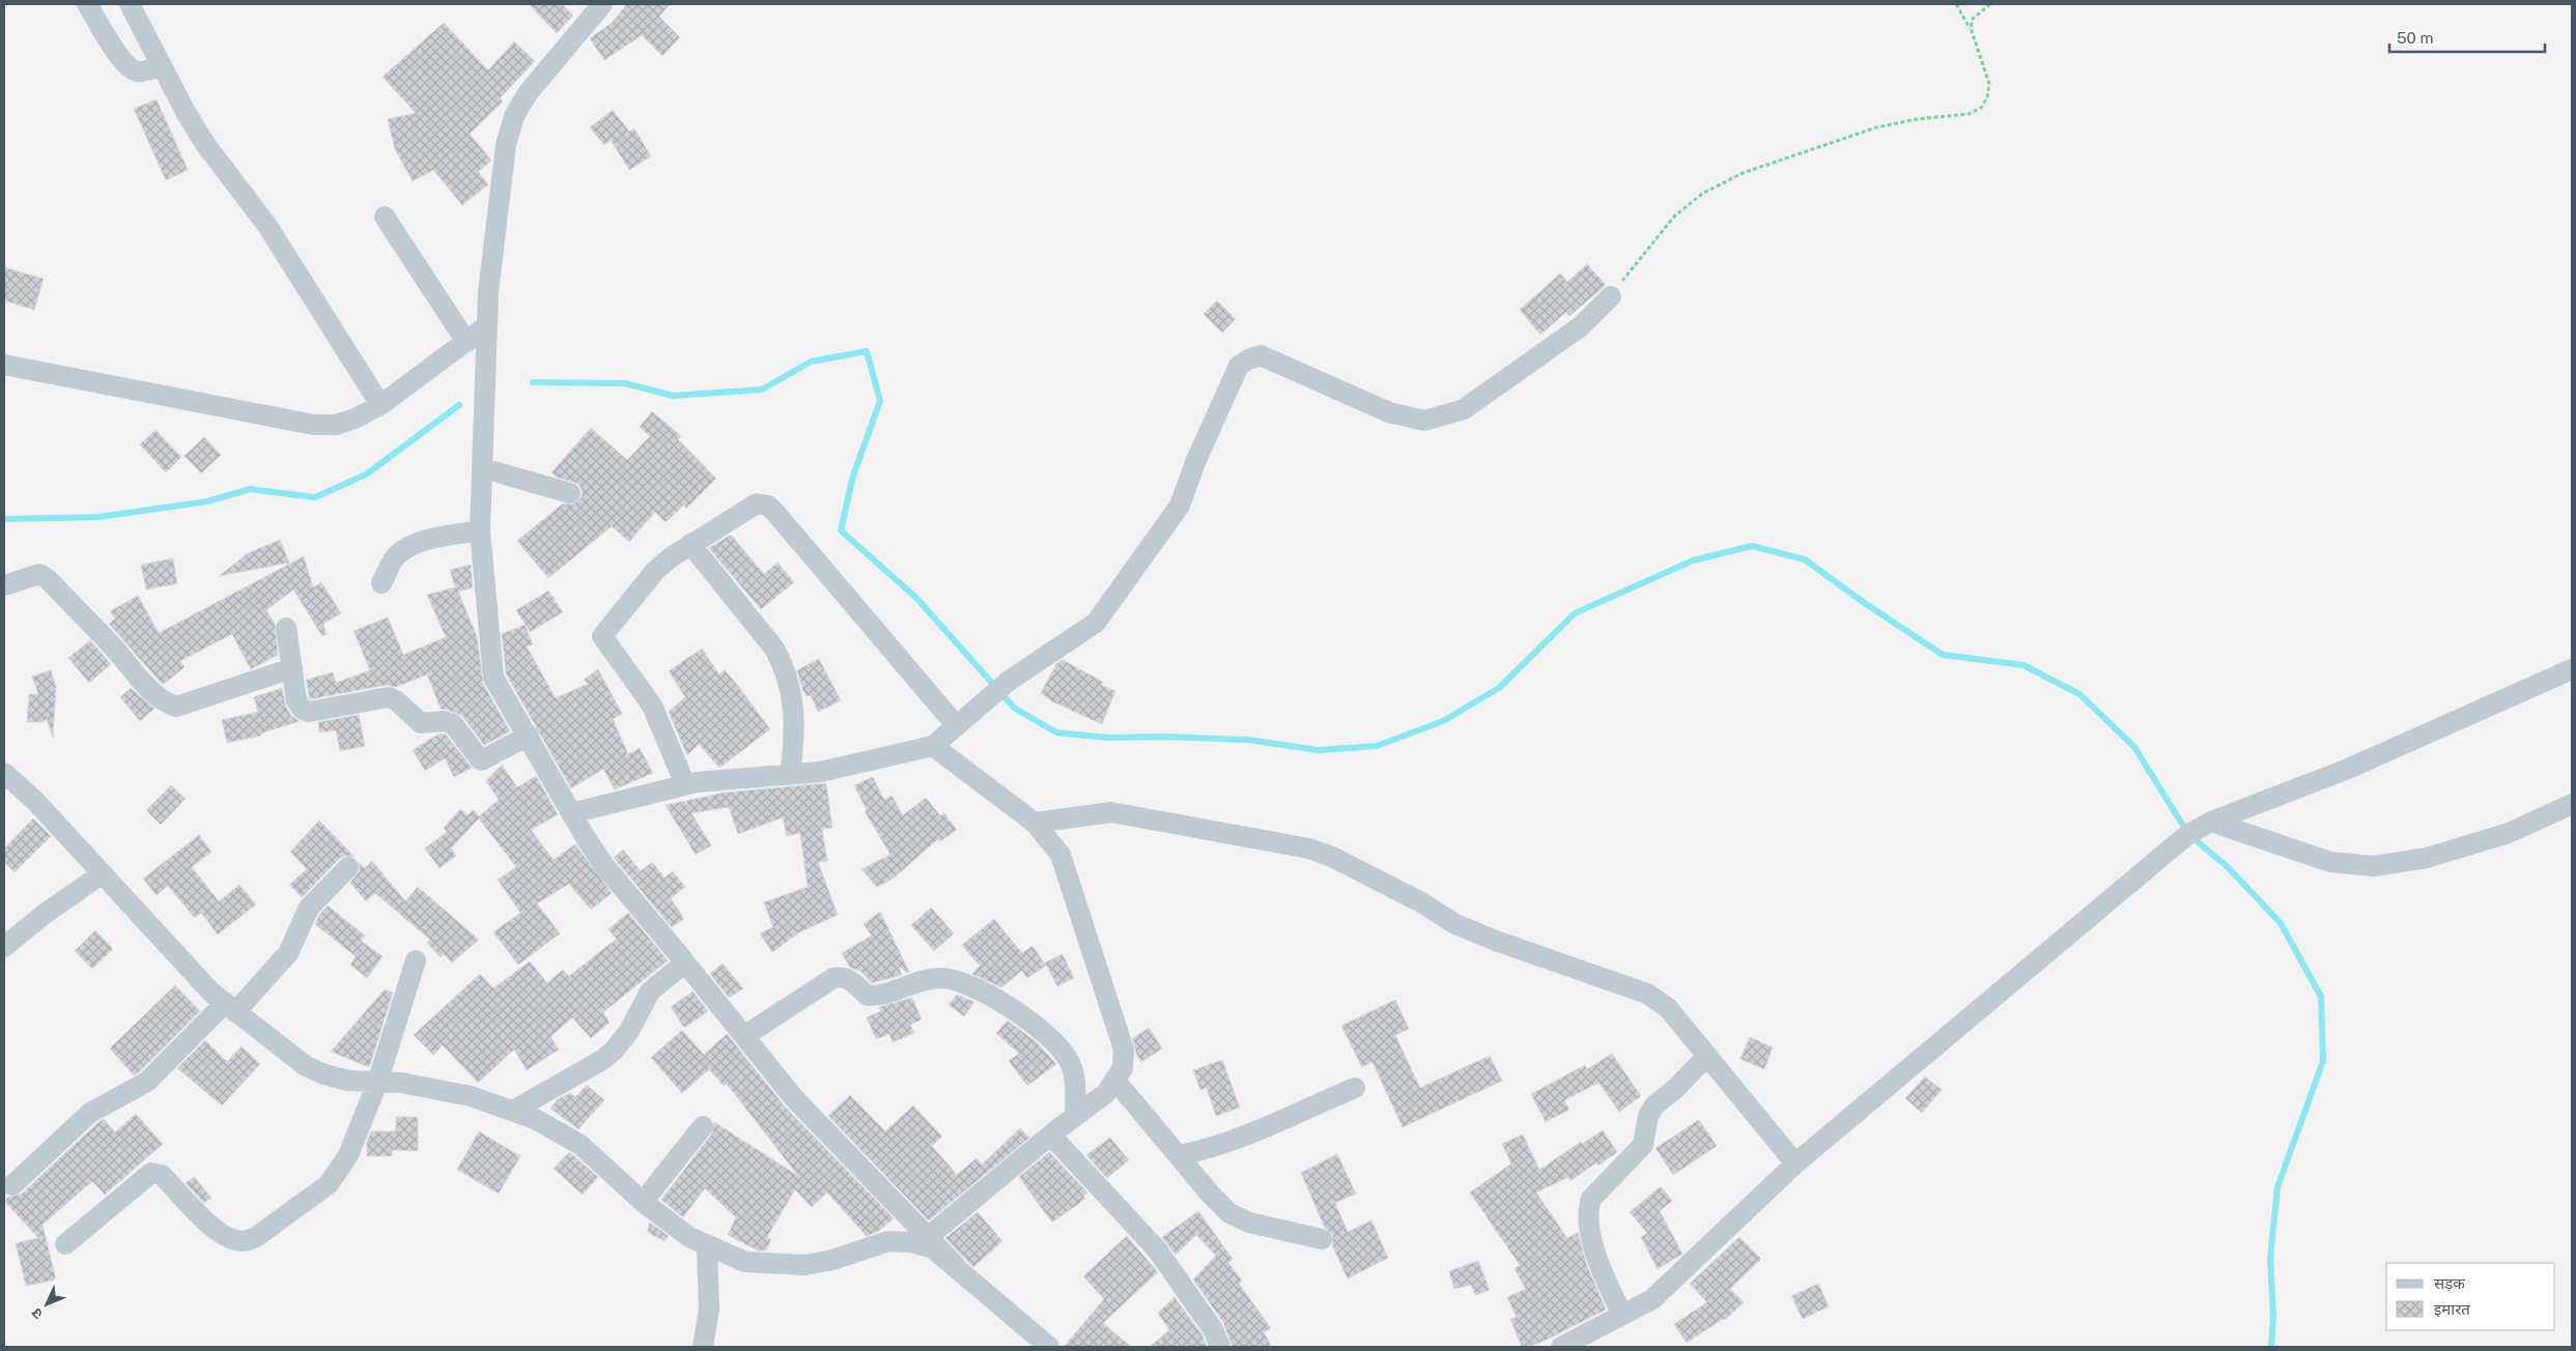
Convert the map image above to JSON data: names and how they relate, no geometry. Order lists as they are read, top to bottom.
{
  "legend": ["सड़क", "इमारत"],
  "scale_bar": "50 m",
  "north": "bottom left"
}
